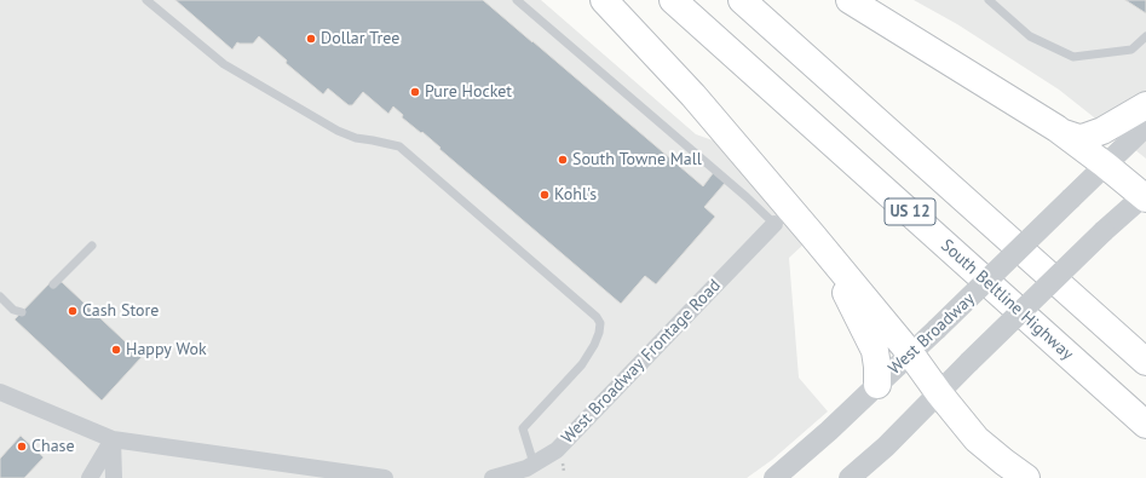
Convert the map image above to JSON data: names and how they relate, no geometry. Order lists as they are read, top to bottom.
{
  "streets": {
    "highway": ["US 12", "South Beltline Highway"],
    "street": ["West Broadway", "West Broadway Frontage Road"]
  },
  "places": [
    "Dollar Tree",
    "Pure Hocket",
    "South Towne Mall",
    "Kohl's",
    "Cash Store",
    "Happy Wok",
    "Chase"
  ]
}
